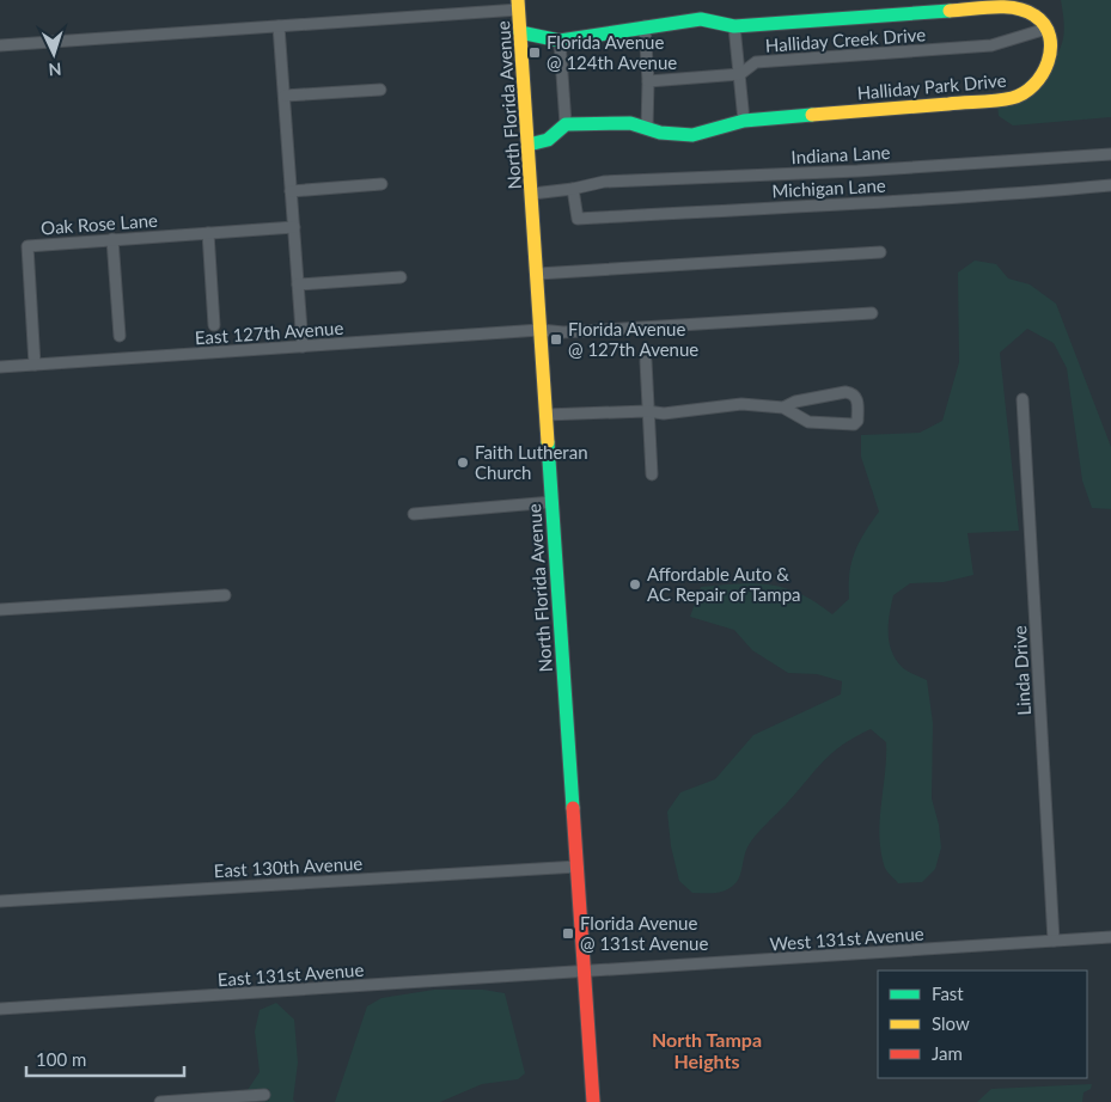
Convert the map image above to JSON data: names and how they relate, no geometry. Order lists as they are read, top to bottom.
{
  "streets": {
    "street": [
      "Halliday Creek Drive",
      "Halliday Park Drive",
      "North Florida Avenue",
      "Indiana Lane",
      "Michigan Lane",
      "Oak Rose Lane",
      "East 127th Avenue",
      "Linda Drive",
      "East 130th Avenue",
      "West 131st Avenue",
      "East 131st Avenue"
    ]
  },
  "crossings": [
    ["Halliday Creek Drive", "Halliday Park Drive"],
    ["North Florida Avenue", "Indiana Lane"],
    ["North Florida Avenue", "East 127th Avenue"],
    ["North Florida Avenue", "East 130th Avenue"],
    ["North Florida Avenue", "West 131st Avenue"],
    ["North Florida Avenue", "East 131st Avenue"],
    ["Indiana Lane", "Michigan Lane"],
    ["Oak Rose Lane", "East 127th Avenue"],
    ["Linda Drive", "West 131st Avenue"],
    ["West 131st Avenue", "East 131st Avenue"]
  ],
  "districts": ["North Tampa Heights"],
  "places": {
    "transit": ["Florida Avenue @ 124th Avenue", "Florida Avenue @ 127th Avenue", "Florida Avenue @ 131st Avenue"],
    "other": ["Faith Lutheran Church", "Affordable Auto & AC Repair of Tampa"]
  },
  "legend": ["Fast", "Slow", "Jam"],
  "scale_bar": "100 m",
  "north": "bottom"
}
